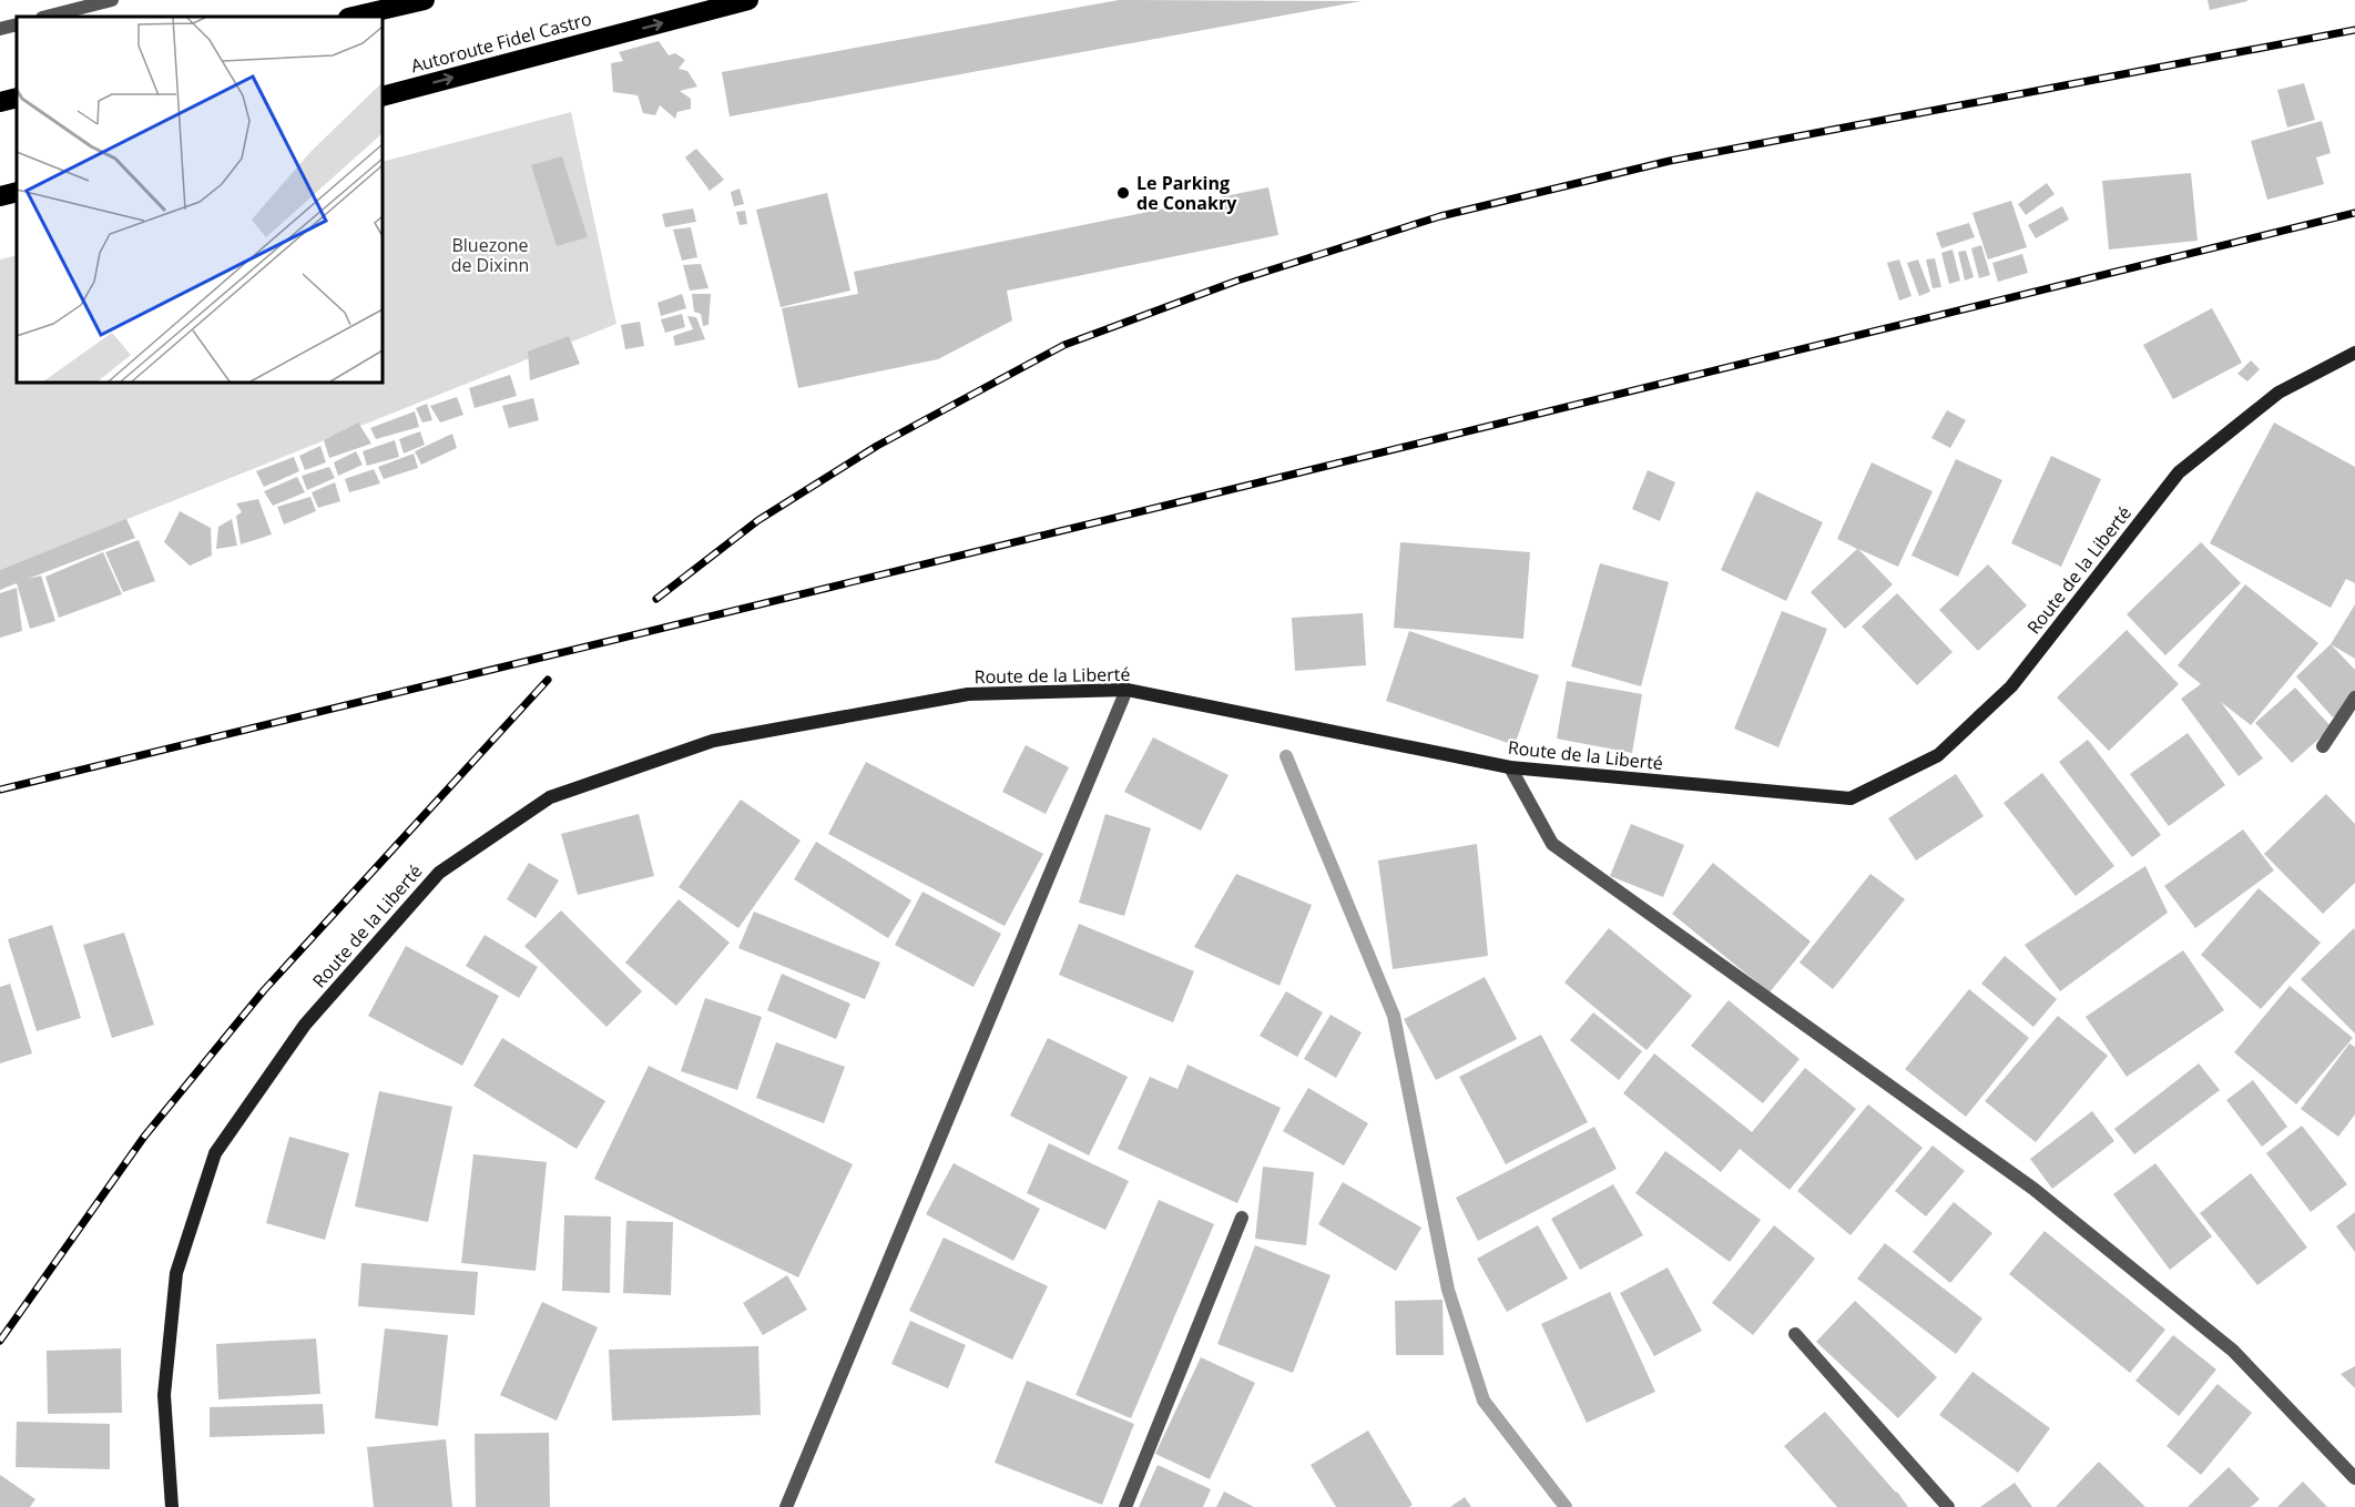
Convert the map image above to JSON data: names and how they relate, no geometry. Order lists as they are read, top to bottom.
{
  "streets": {
    "highway": ["Autoroute Fidel Castro"],
    "main road": ["Route de la Liberté"]
  },
  "one_way": ["Autoroute Fidel Castro"],
  "parks": ["Bluezone de Dixinn"],
  "places": ["Le Parking de Conakry"]
}
